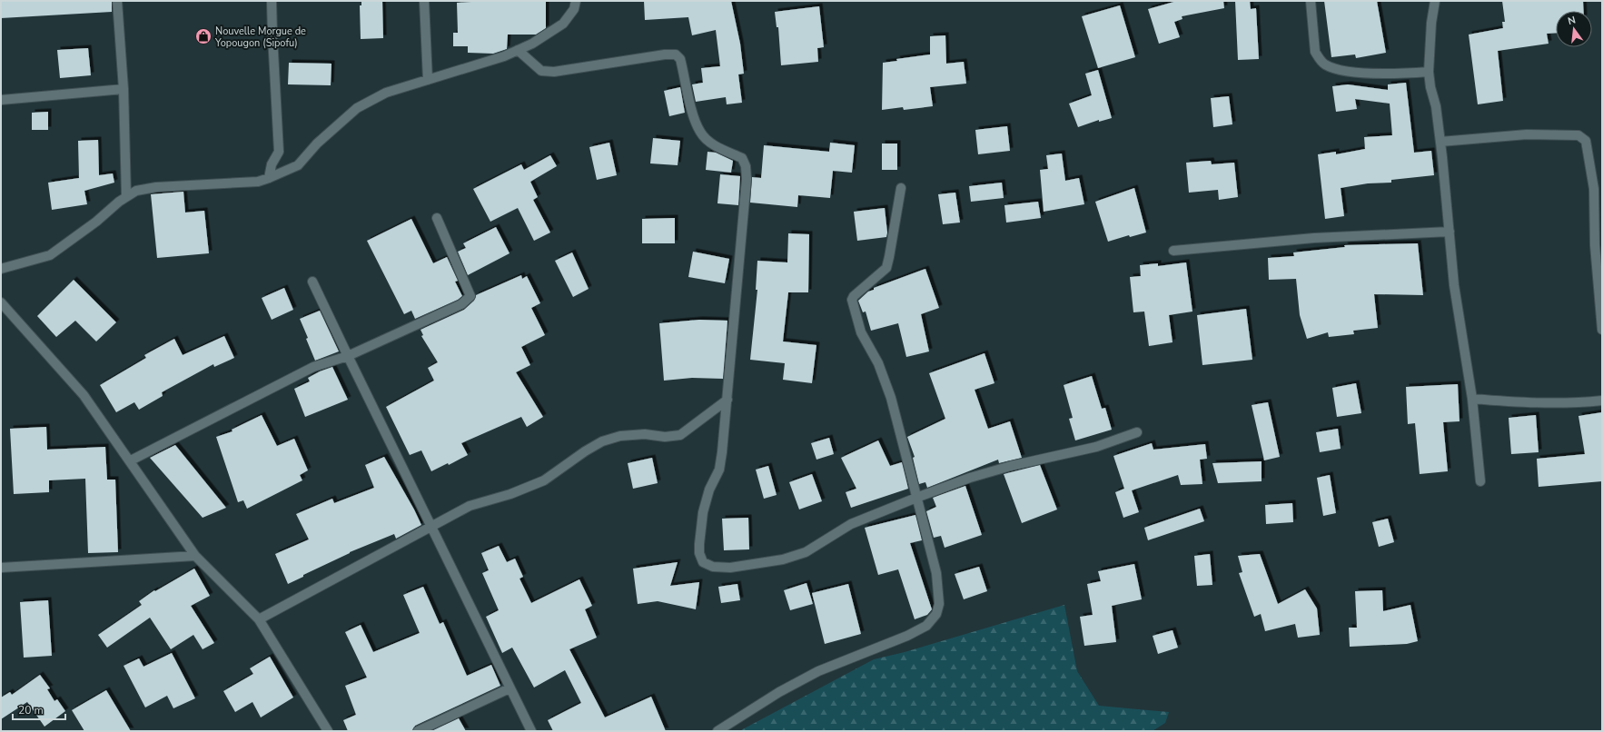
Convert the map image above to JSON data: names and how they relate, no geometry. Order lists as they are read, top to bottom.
{
  "places": {
    "shop": ["Nouvelle Morgue de Yopougon (Sipofu)"]
  },
  "scale_bar": "20 m",
  "north": "top"
}
